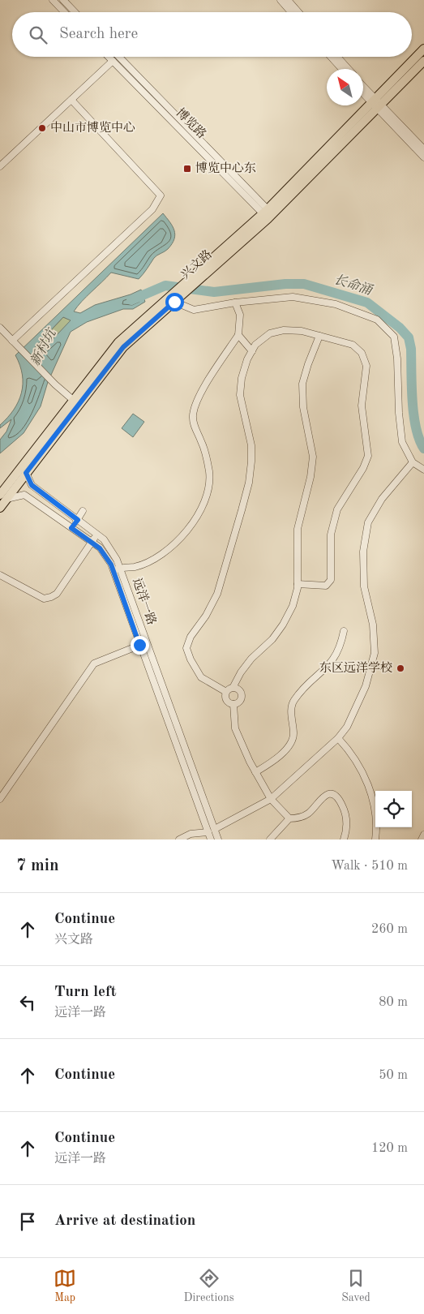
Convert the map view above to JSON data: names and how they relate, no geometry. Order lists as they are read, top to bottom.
{
  "streets": {
    "main road": ["兴文路"],
    "street": ["博览路", "远洋一路"]
  },
  "crossings": [
    ["博览路", "兴文路"],
    ["兴文路", "远洋一路"]
  ],
  "water": ["长命涌", "新村坑"],
  "places": {
    "other": ["中山市博览中心", "东区远洋学校"],
    "transit": ["博览中心东"]
  },
  "north": "top left",
  "page": {
    "search": "Search here",
    "heading": ["7 min", "Walk · 510 m"],
    "list": [
      ["Continue", "兴文路", "260 m"],
      ["Turn left", "远洋一路", "80 m"],
      ["Continue", "50 m"],
      ["Continue", "远洋一路", "120 m"],
      "Arrive at destination"
    ],
    "nav": ["Map", "Directions", "Saved"]
  }
}
